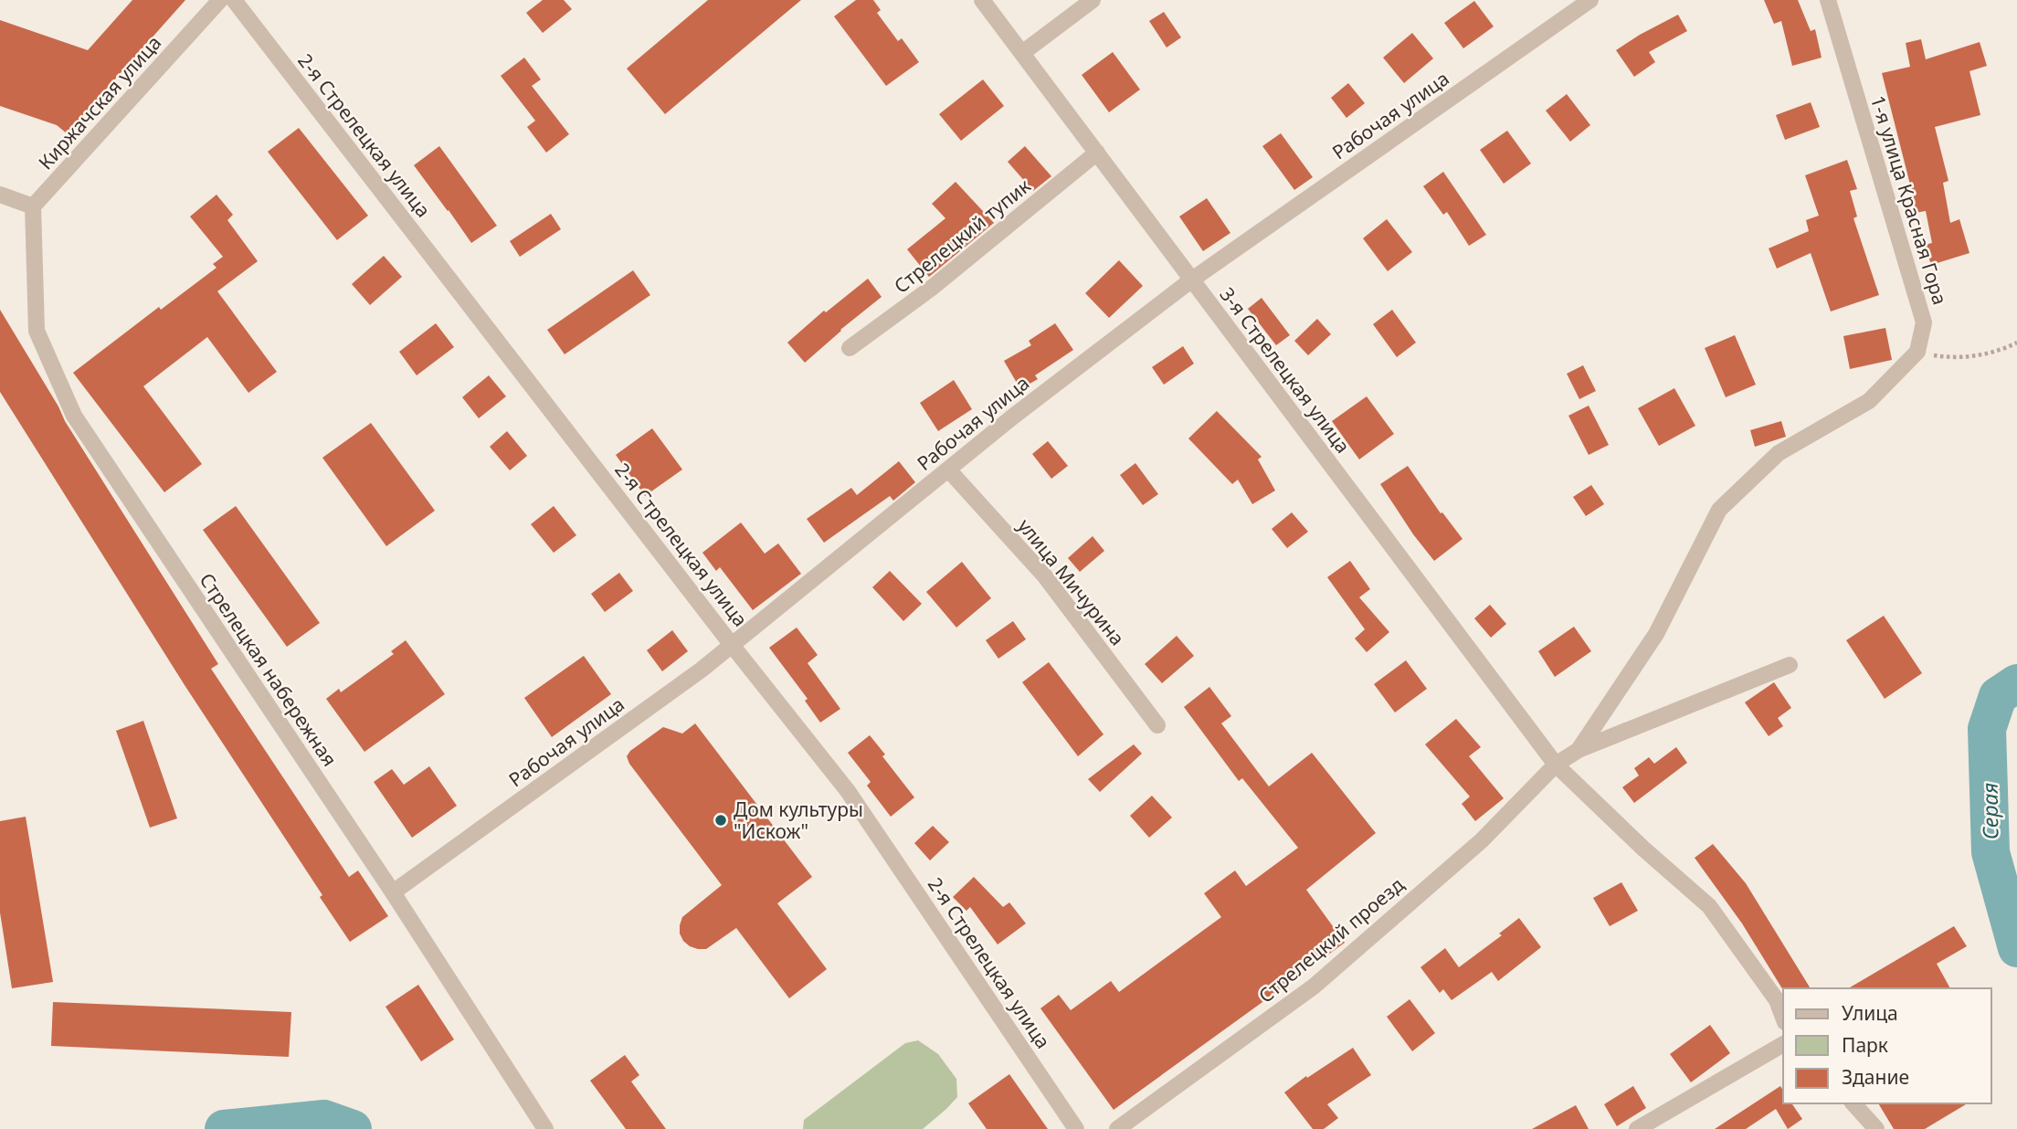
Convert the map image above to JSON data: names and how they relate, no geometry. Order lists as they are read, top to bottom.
{
  "streets": {
    "street": [
      "Киржачская улица",
      "Рабочая улица",
      "2-я Стрелецкая улица",
      "1-я улица Красная Гора",
      "Стрелецкий тупик",
      "3-я Стрелецкая улица",
      "улица Мичурина",
      "Стрелецкая набережная",
      "Стрелецкий проезд"
    ]
  },
  "crossings": [
    ["Киржачская улица", "Стрелецкая набережная"],
    ["Рабочая улица", "2-я Стрелецкая улица"],
    ["Рабочая улица", "3-я Стрелецкая улица"],
    ["Рабочая улица", "улица Мичурина"],
    ["Рабочая улица", "Стрелецкая набережная"],
    ["Стрелецкий тупик", "3-я Стрелецкая улица"],
    ["3-я Стрелецкая улица", "Стрелецкий проезд"]
  ],
  "water": ["Серая"],
  "places": ["Дом культуры \"Искож\""],
  "legend": ["Улица", "Парк", "Здание"]
}
